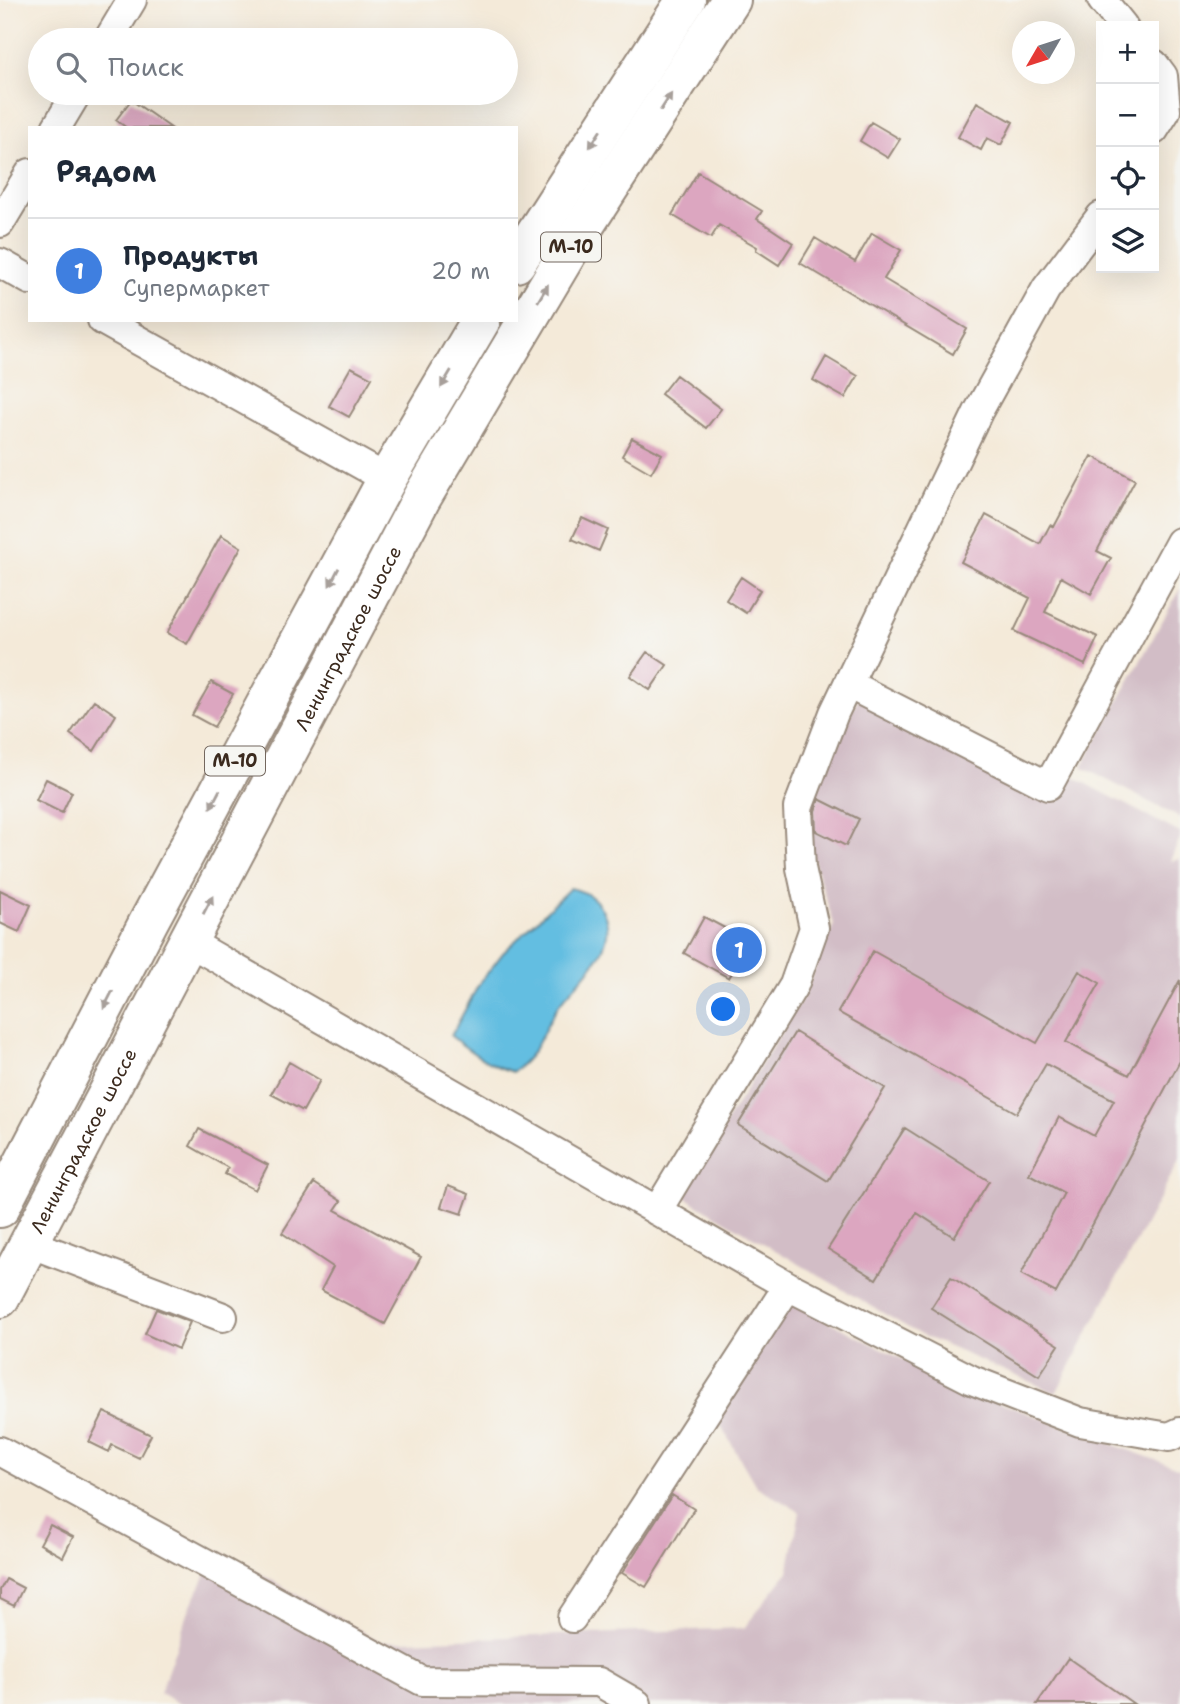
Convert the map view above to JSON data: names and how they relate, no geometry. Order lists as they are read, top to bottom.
{
  "streets": {
    "highway": ["М-10", "Ленинградское шоссе"]
  },
  "north": "bottom left",
  "page": {
    "map_buttons": ["+", "−"],
    "search": "Поиск",
    "heading": "Рядом",
    "list": [
      {
        "mark": "1",
        "name": "Продукты",
        "note": "Супермаркет",
        "value": "20 m"
      }
    ],
    "pins": "1"
  }
}
